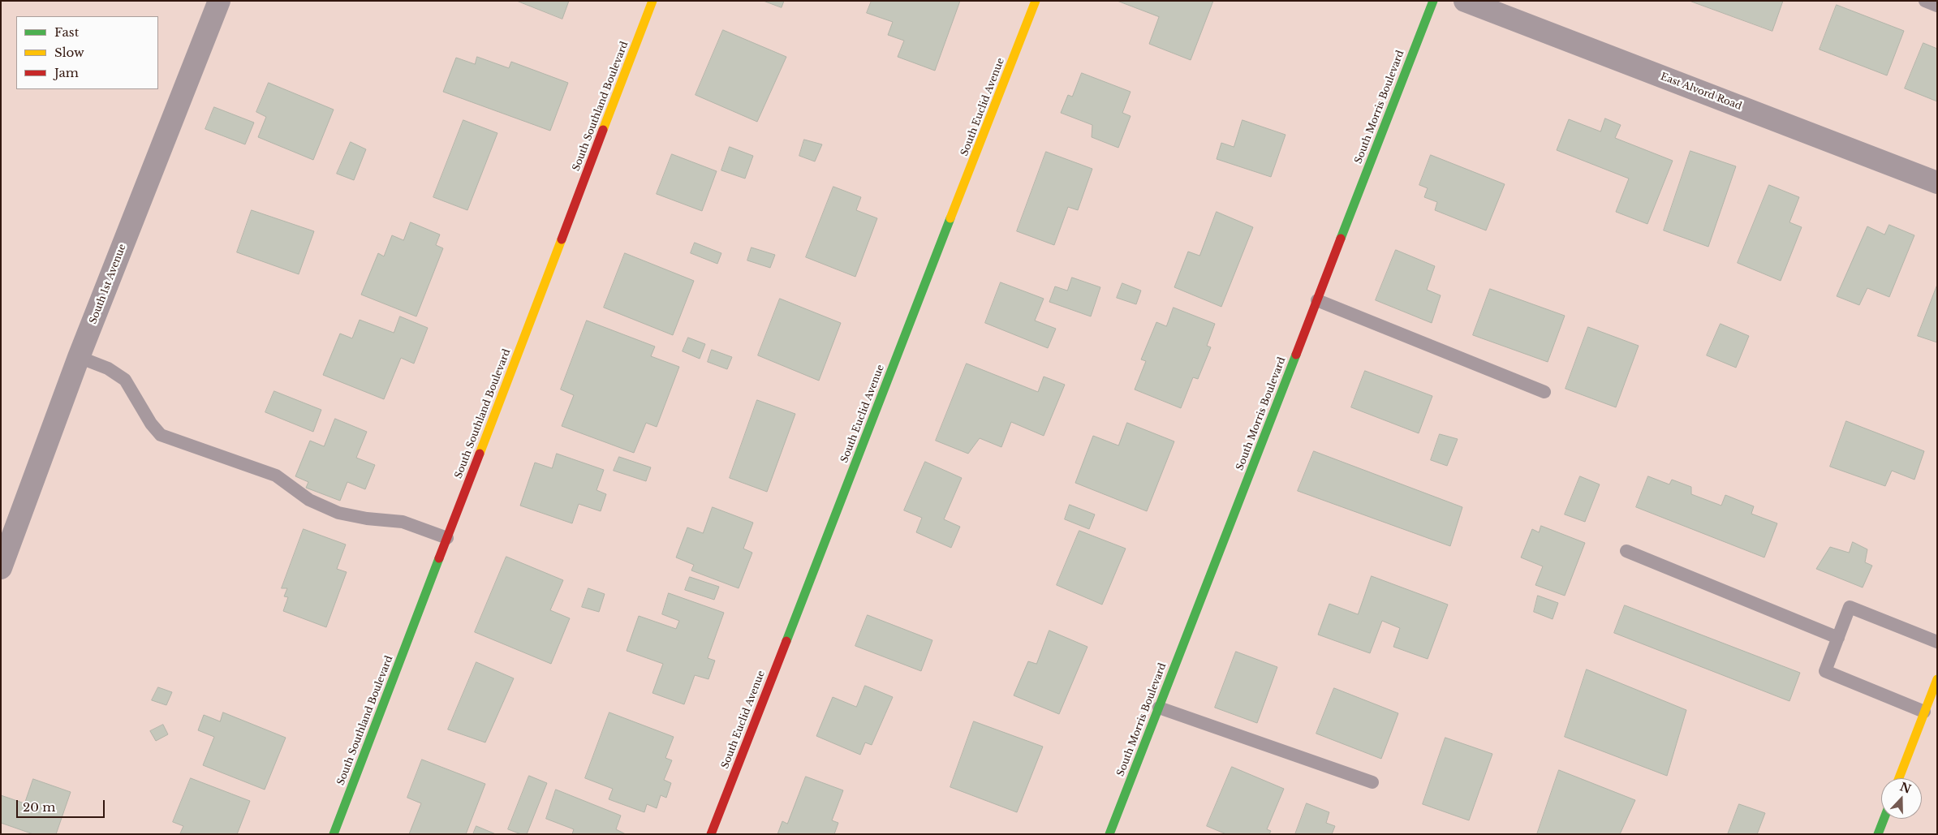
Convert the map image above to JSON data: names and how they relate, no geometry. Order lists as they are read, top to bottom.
{
  "streets": {
    "street": [
      "East Alvord Road",
      "South Southland Boulevard",
      "South Euclid Avenue",
      "South Morris Boulevard",
      "South 1st Avenue"
    ]
  },
  "legend": ["Fast", "Slow", "Jam"],
  "scale_bar": "20 m",
  "north": "top"
}
